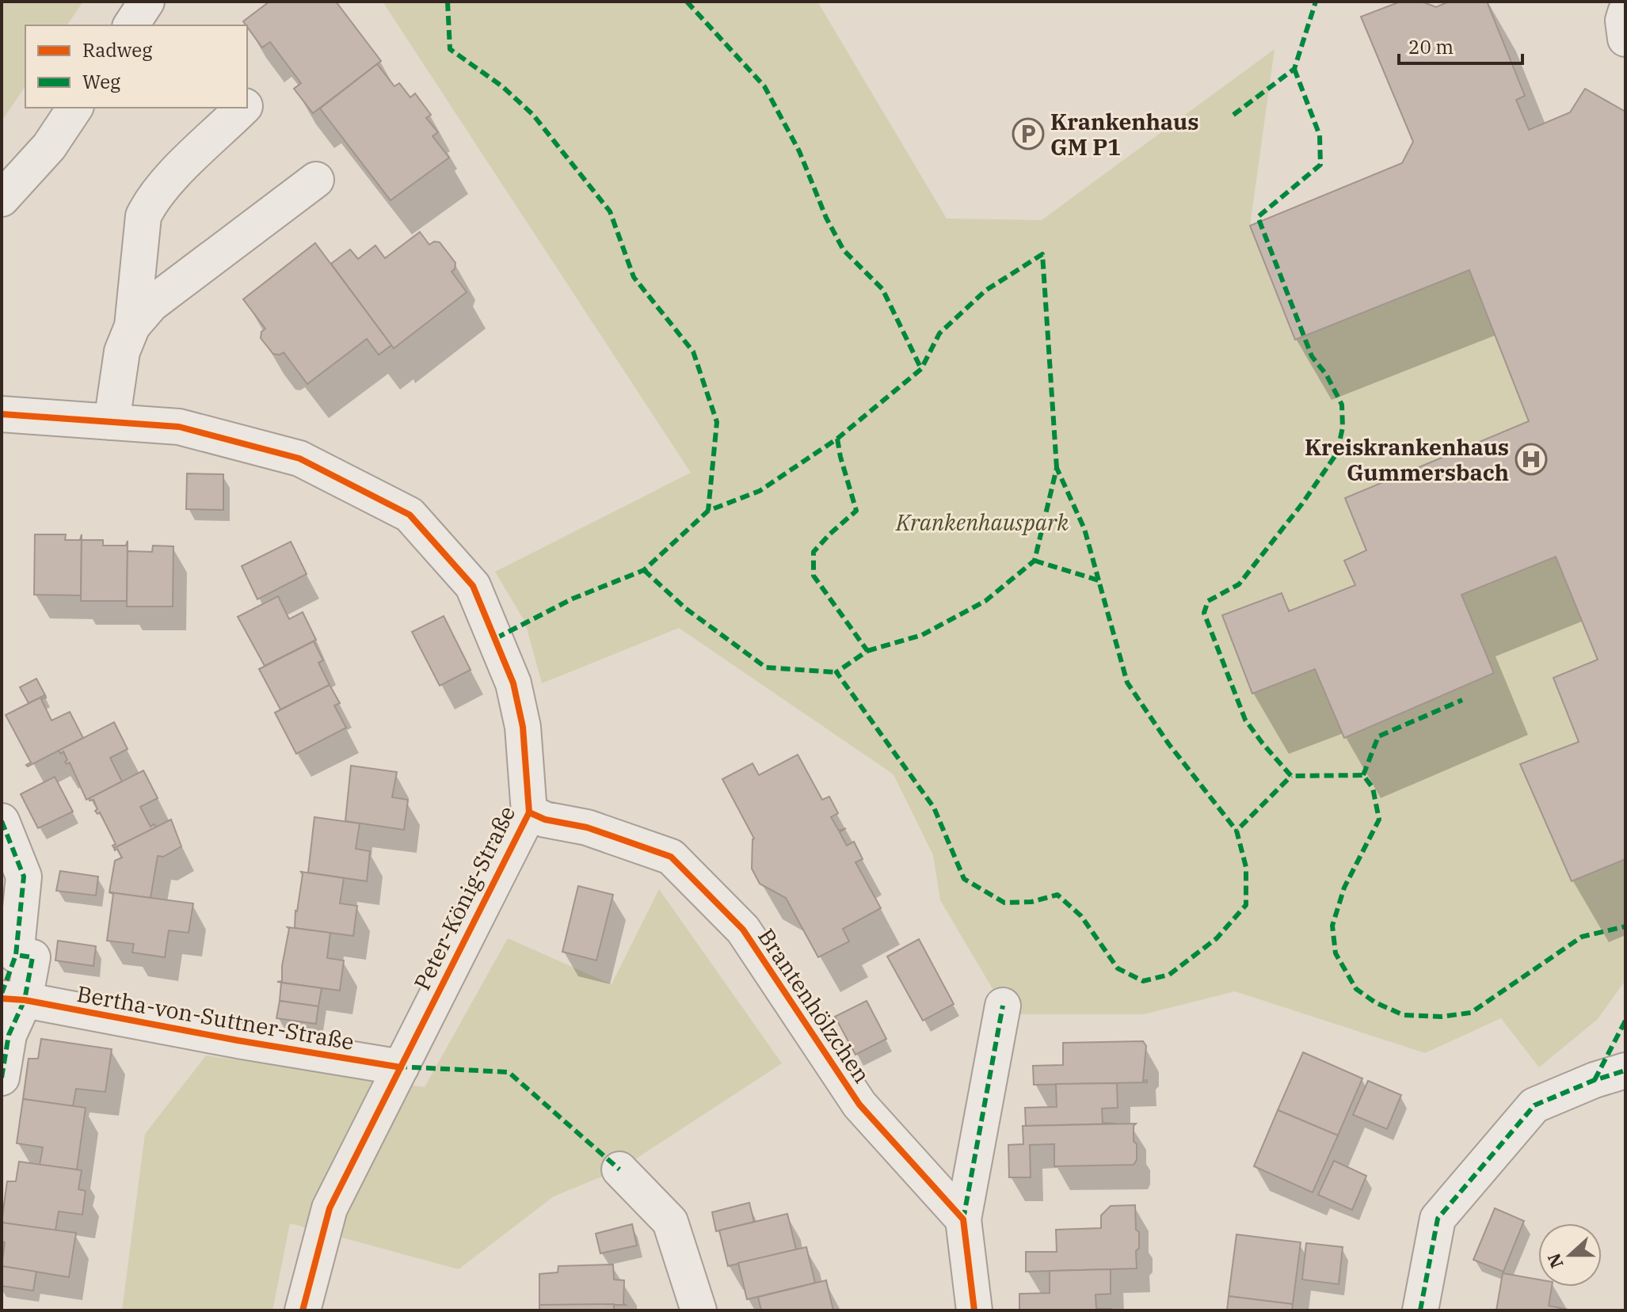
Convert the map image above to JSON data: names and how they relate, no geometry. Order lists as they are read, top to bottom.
{
  "streets": {
    "street": ["Peter-König-Straße", "Brantenhölzchen", "Bertha-von-Suttner-Straße"]
  },
  "crossings": [
    ["Peter-König-Straße", "Brantenhölzchen"],
    ["Peter-König-Straße", "Bertha-von-Suttner-Straße"]
  ],
  "parks": ["Krankenhauspark"],
  "places": {
    "parking": ["Krankenhaus GM P1"],
    "hospital": ["Kreiskrankenhaus Gummersbach"]
  },
  "legend": ["Radweg", "Weg"],
  "scale_bar": "20 m",
  "north": "left"
}
